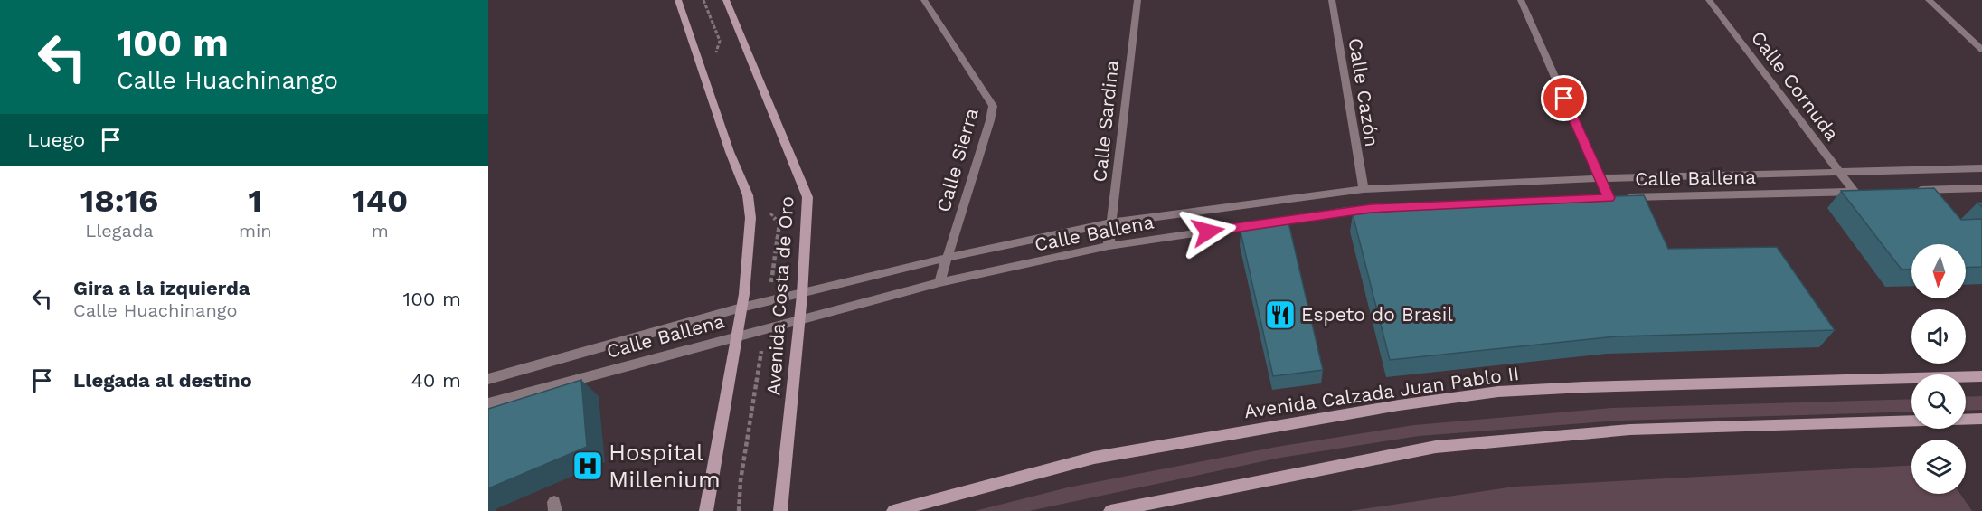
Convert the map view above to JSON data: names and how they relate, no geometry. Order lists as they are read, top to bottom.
{
  "streets": {
    "street": [
      "Calle Cornuda",
      "Calle Cazón",
      "Calle Sardina",
      "Calle Sierra",
      "Calle Ballena",
      "Avenida Costa de Oro",
      "Avenida Calzada Juan Pablo II"
    ]
  },
  "crossings": [
    ["Calle Cornuda", "Calle Ballena"],
    ["Calle Cazón", "Calle Ballena"],
    ["Calle Sardina", "Calle Ballena"],
    ["Calle Sierra", "Calle Ballena"],
    ["Calle Ballena", "Avenida Costa de Oro"]
  ],
  "places": {
    "restaurant": ["Espeto do Brasil"],
    "hospital": ["Hospital Millenium"]
  },
  "north": "bottom",
  "page": {
    "turn": ["100 m", "Calle Huachinango"],
    "then": "Luego",
    "eta": [
      "18:16",
      "Llegada",
      "1",
      "min",
      "140",
      "m"
    ],
    "list": [
      {
        "name": "Gira a la izquierda",
        "note": "Calle Huachinango",
        "value": "100 m"
      },
      {
        "name": "Llegada al destino",
        "value": "40 m"
      }
    ]
  }
}
